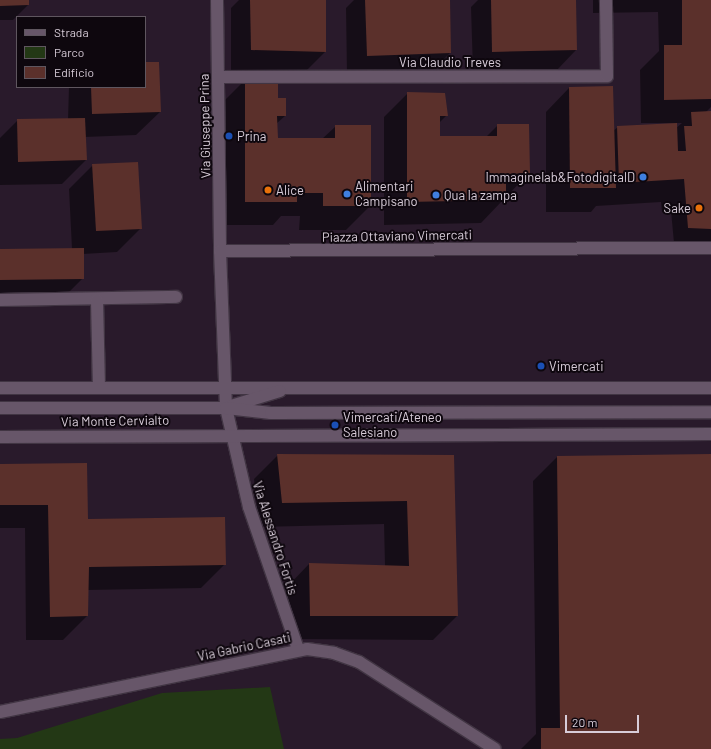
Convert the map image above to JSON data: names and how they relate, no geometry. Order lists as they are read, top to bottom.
{
  "streets": {
    "street": [
      "Via Claudio Treves",
      "Via Giuseppe Prina",
      "Piazza Ottaviano Vimercati",
      "Via Monte Cervialto",
      "Via Alessandro Fortis",
      "Via Gabrio Casati"
    ]
  },
  "crossings": [
    ["Via Claudio Treves", "Via Giuseppe Prina"],
    ["Via Giuseppe Prina", "Piazza Ottaviano Vimercati"],
    ["Via Monte Cervialto", "Via Alessandro Fortis"],
    ["Via Alessandro Fortis", "Via Gabrio Casati"]
  ],
  "places": [
    "Prina",
    "Immaginelab&FotodigitalD",
    "Alice",
    "Alimentari Campisano",
    "Qua la zampa",
    "Sake",
    "Vimercati",
    "Vimercati/Ateneo Salesiano"
  ],
  "legend": ["Strada", "Parco", "Edificio"],
  "scale_bar": "20 m"
}
